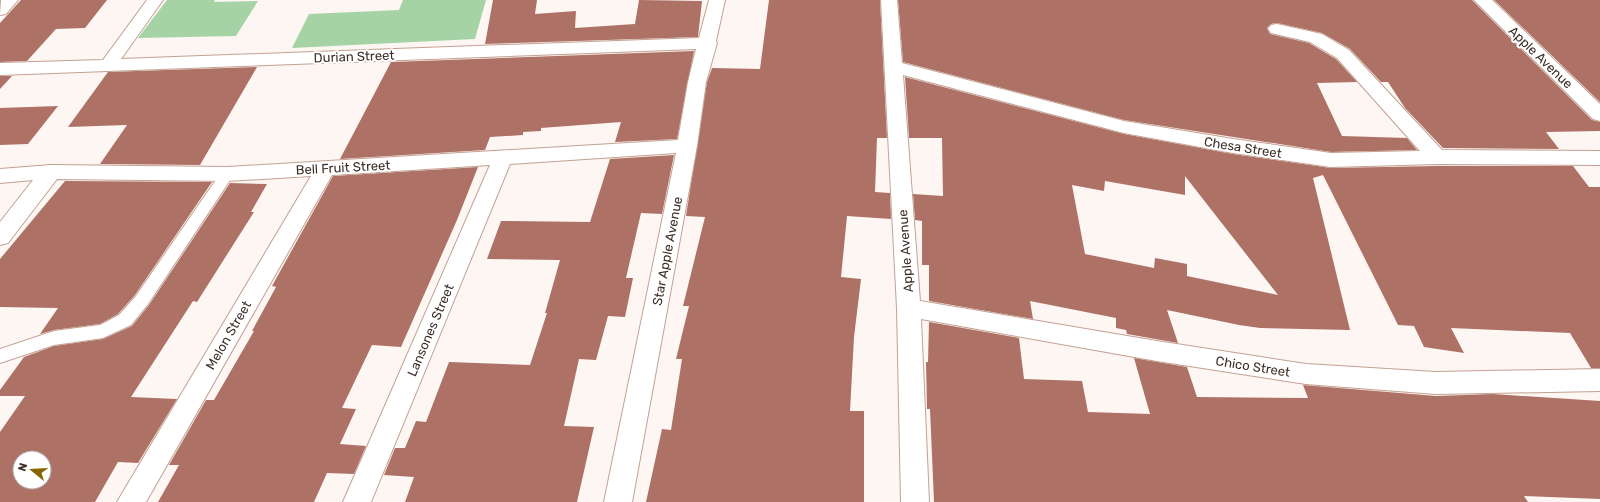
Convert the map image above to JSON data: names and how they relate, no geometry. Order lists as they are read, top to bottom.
{
  "streets": {
    "street": [
      "Durian Street",
      "Apple Avenue",
      "Chesa Street",
      "Bell Fruit Street",
      "Star Apple Avenue",
      "Lansones Street",
      "Melon Street",
      "Chico Street"
    ]
  },
  "crossings": [
    ["Durian Street", "Star Apple Avenue"],
    ["Apple Avenue", "Chesa Street"],
    ["Apple Avenue", "Chico Street"],
    ["Bell Fruit Street", "Star Apple Avenue"],
    ["Bell Fruit Street", "Lansones Street"],
    ["Bell Fruit Street", "Melon Street"]
  ],
  "north": "left"
}
